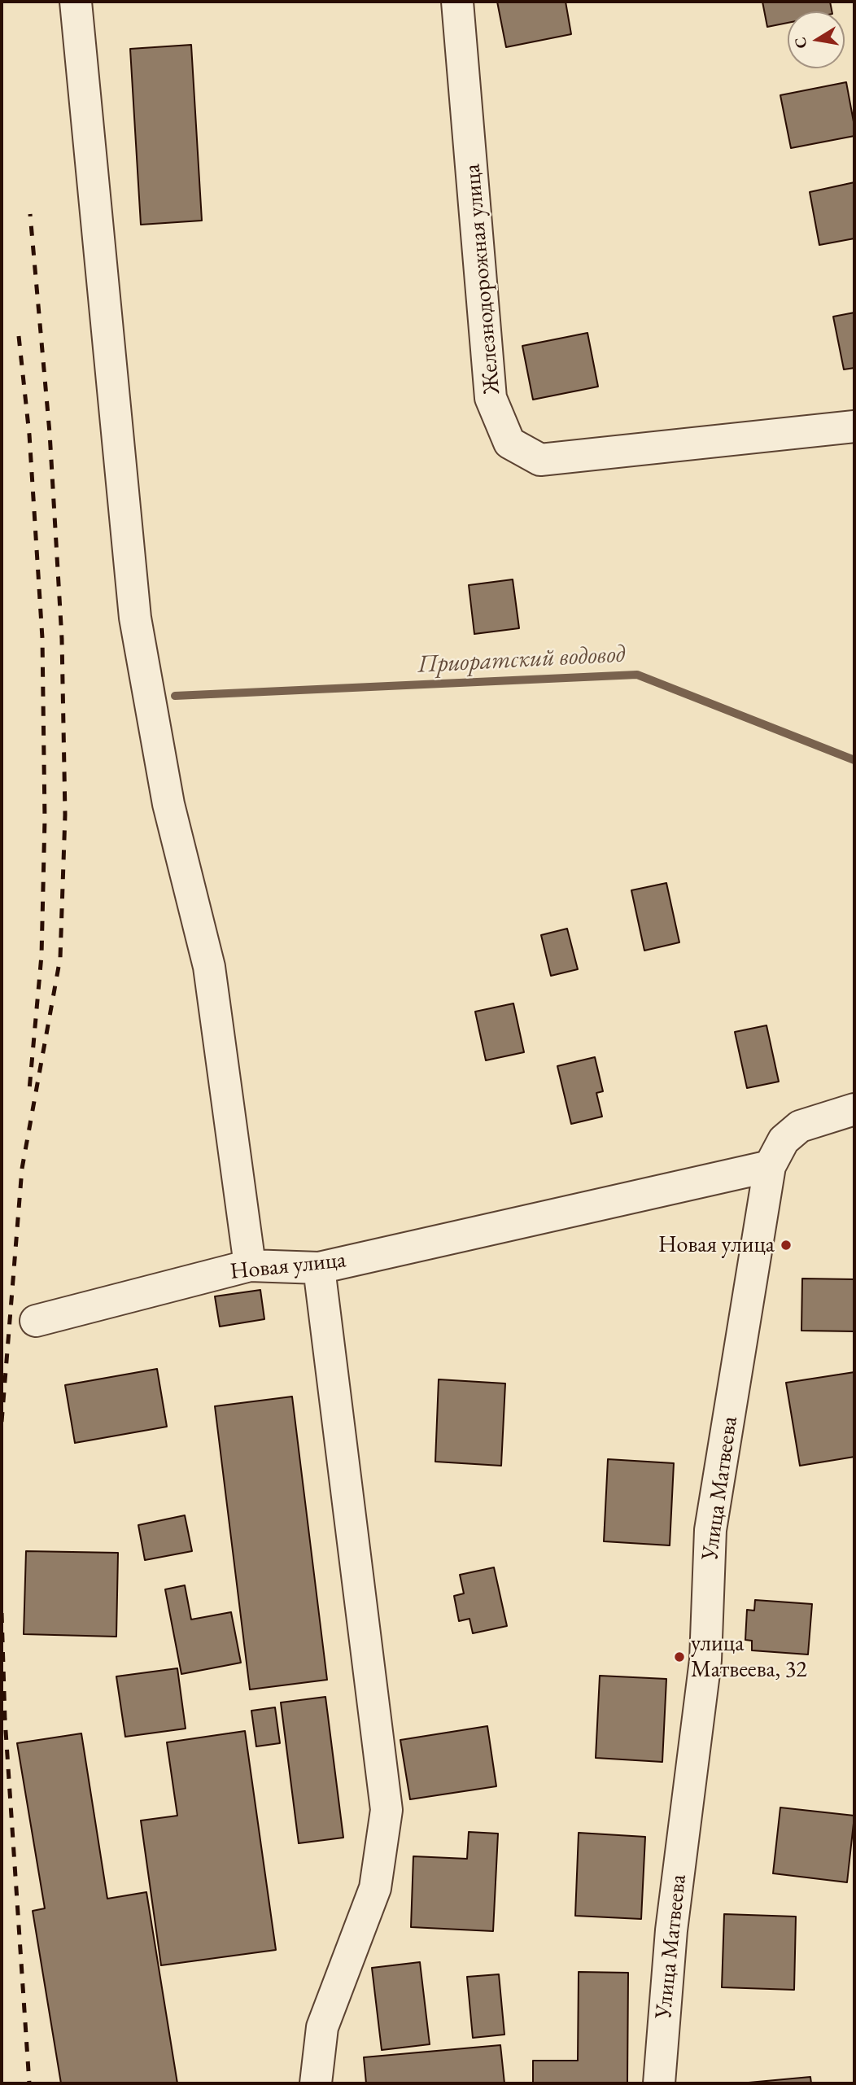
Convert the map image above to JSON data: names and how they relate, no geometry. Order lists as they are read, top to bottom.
{
  "streets": {
    "street": ["Железнодорожная улица", "Новая улица", "Улица Матвеева"]
  },
  "crossings": [
    ["Новая улица", "Улица Матвеева"]
  ],
  "water": ["Приоратский водовод"],
  "places": ["Новая улица", "улица Матвеева, 32"],
  "north": "left"
}
